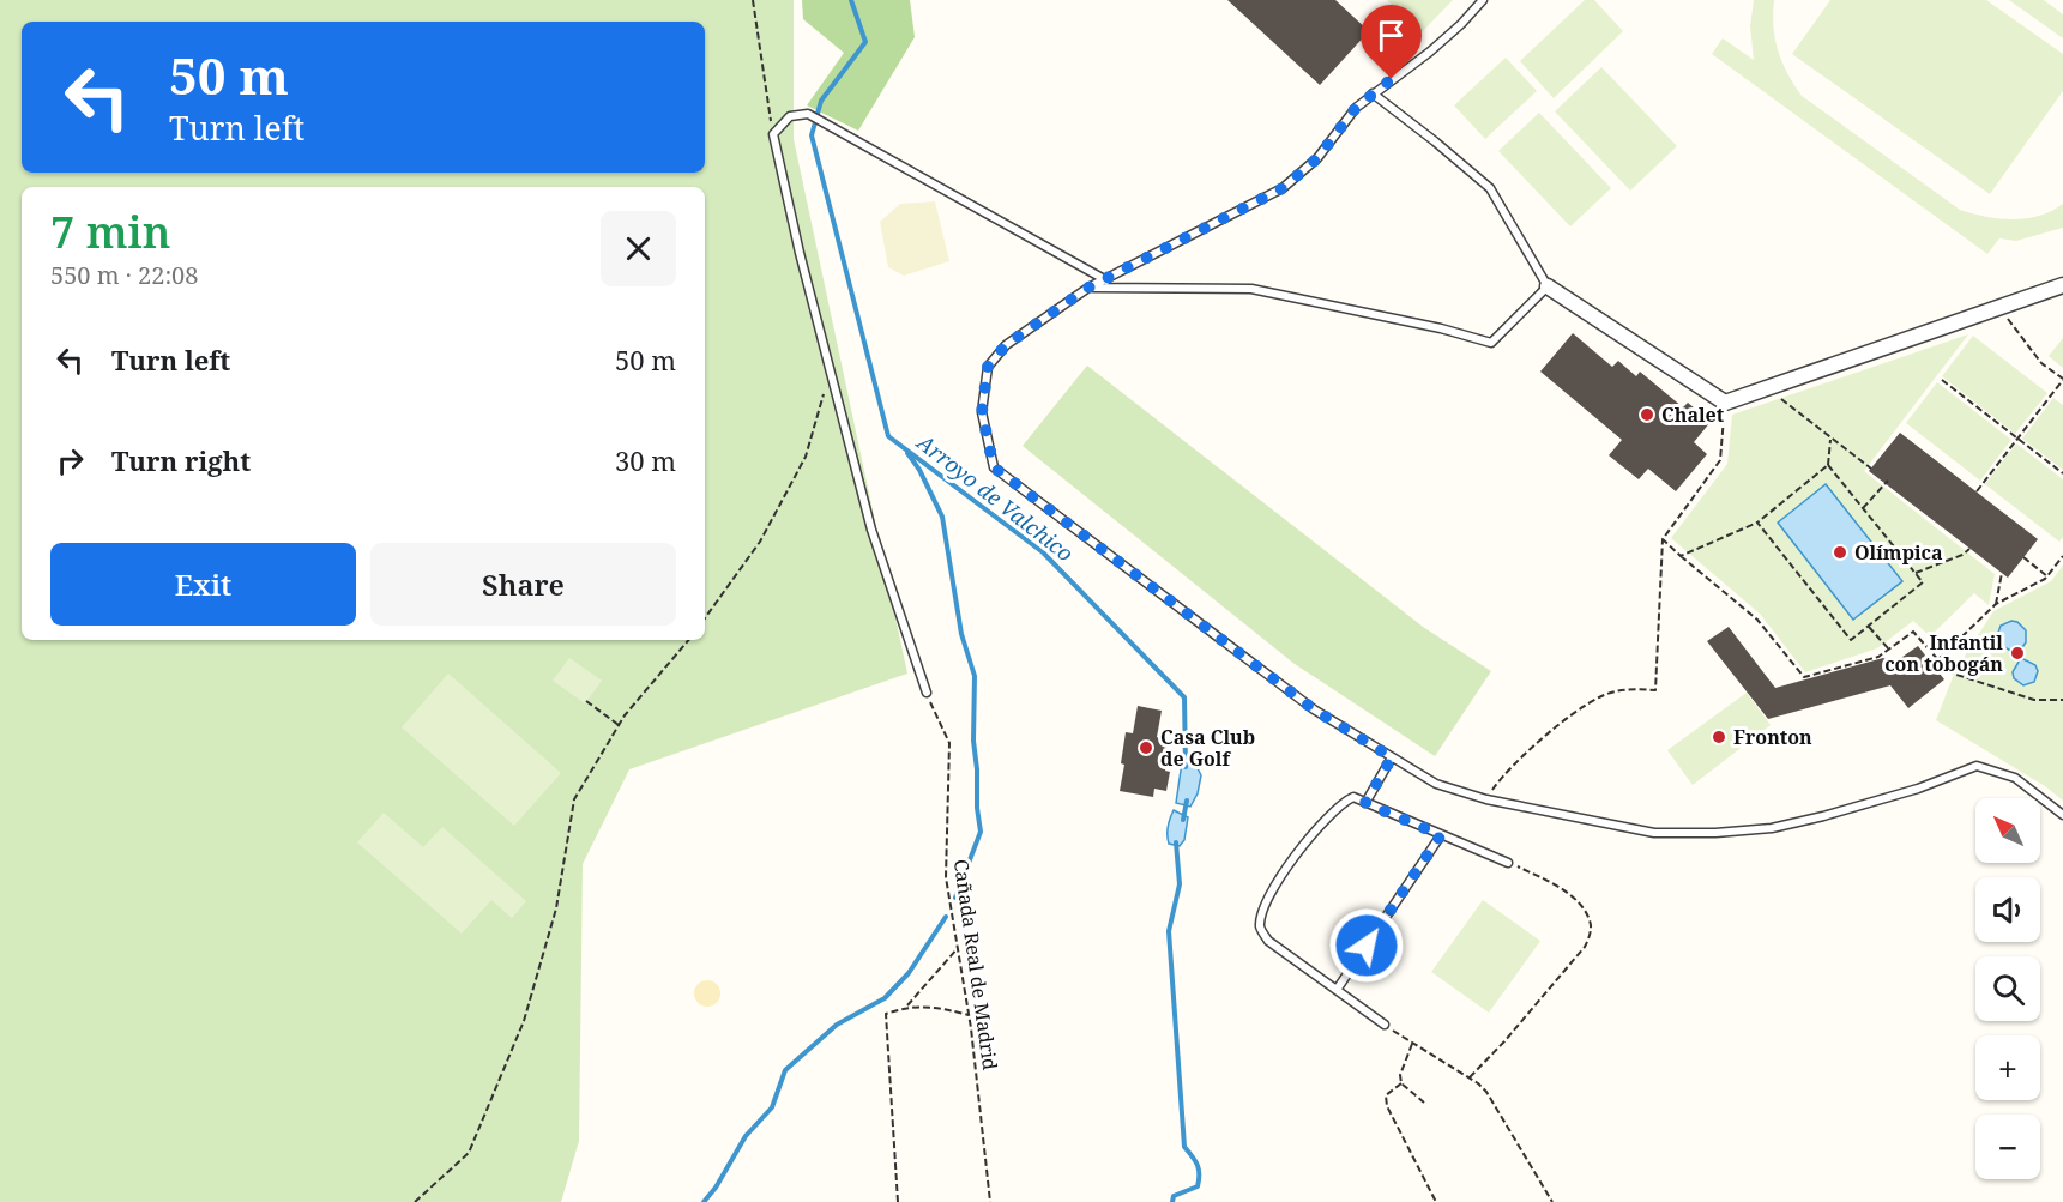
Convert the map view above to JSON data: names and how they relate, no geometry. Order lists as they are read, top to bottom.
{
  "streets": {
    "path": ["Cañada Real de Madrid"]
  },
  "water": ["Arroyo de Valchico"],
  "places": [
    "Chalet",
    "Olímpica",
    "Infantil con tobogán",
    "Fronton",
    "Casa Club de Golf"
  ],
  "north": "top left",
  "page": {
    "turn": ["50 m", "Turn left"],
    "heading": ["7 min", "550 m · 22:08"],
    "list": [
      {
        "name": "Turn left",
        "value": "50 m"
      },
      {
        "name": "Turn right",
        "value": "30 m"
      }
    ],
    "buttons": ["Exit", "Share"],
    "map_buttons": ["+", "−"]
  }
}
